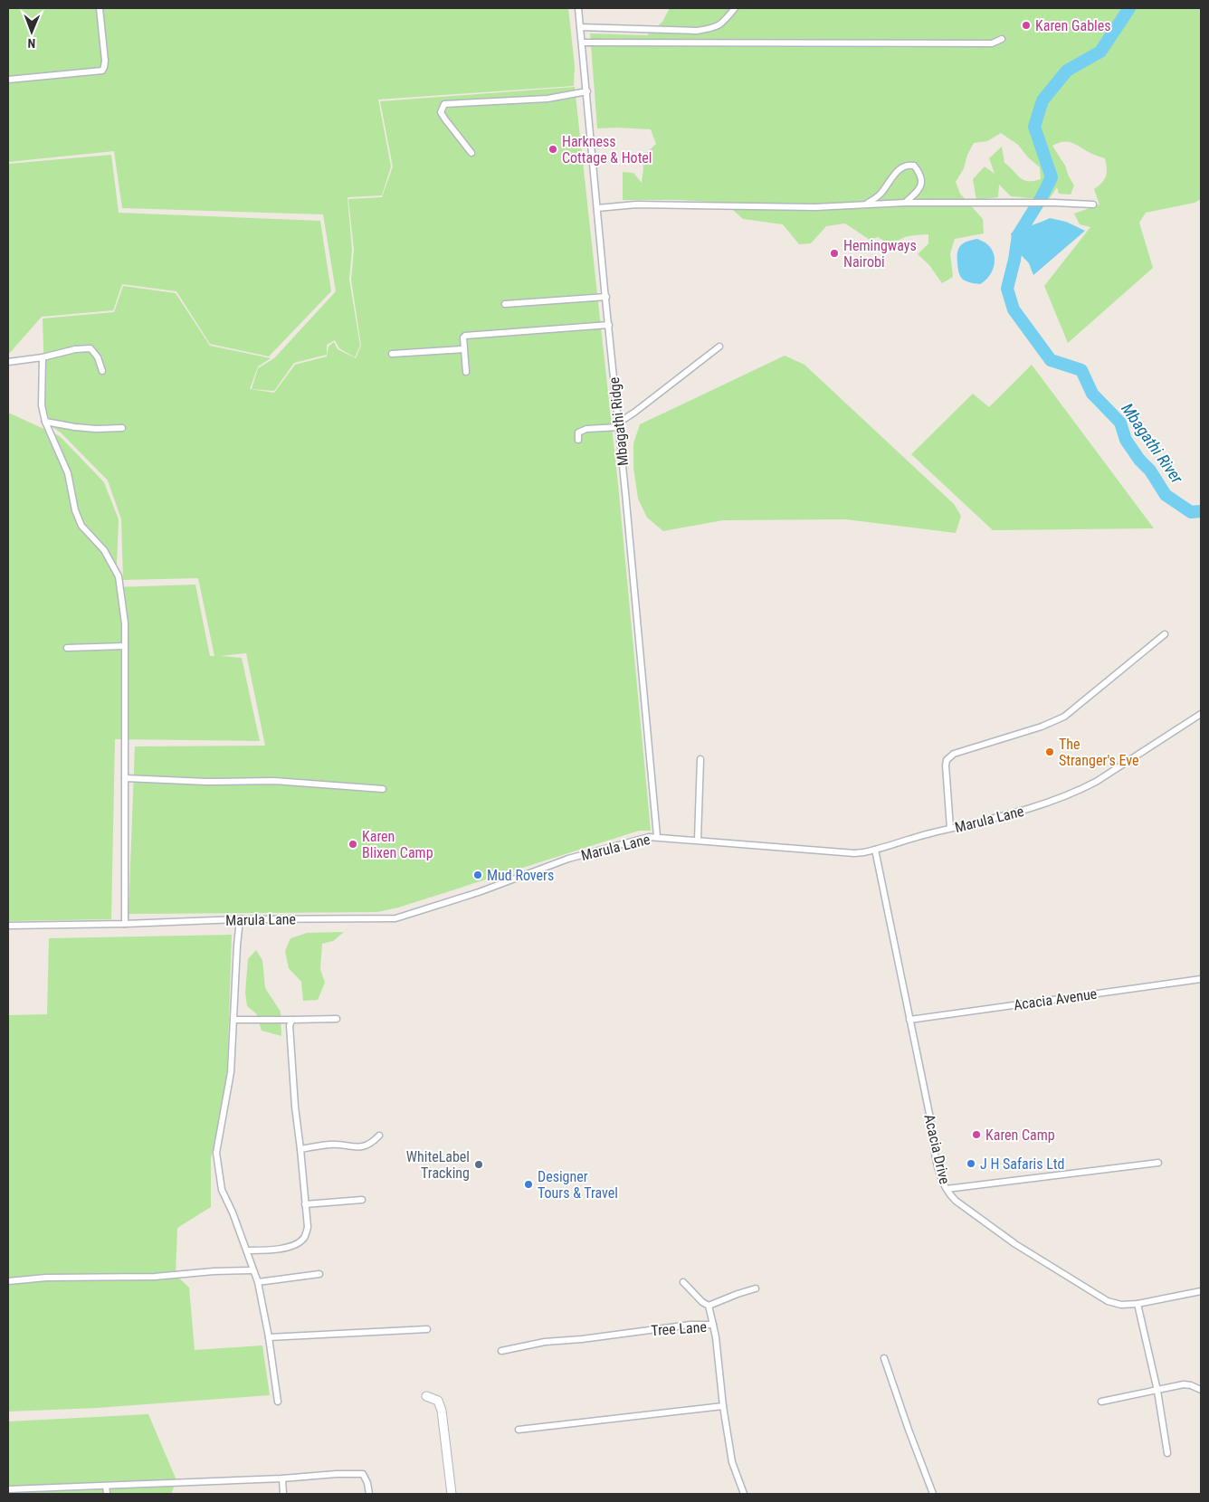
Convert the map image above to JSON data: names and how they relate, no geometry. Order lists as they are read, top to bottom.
{
  "streets": {
    "street": [
      "Mbagathi Ridge",
      "Marula Lane",
      "Acacia Avenue",
      "Acacia Drive",
      "Tree Lane"
    ]
  },
  "crossings": [
    ["Mbagathi Ridge", "Marula Lane"],
    ["Marula Lane", "Acacia Drive"],
    ["Acacia Avenue", "Acacia Drive"]
  ],
  "water": ["Mbagathi River"],
  "places": [
    "Karen Gables",
    "Harkness Cottage & Hotel",
    "Hemingways Nairobi",
    "The Stranger's Eve",
    "Karen Blixen Camp",
    "Mud Rovers",
    "Karen Camp",
    "J H Safaris Ltd",
    "WhiteLabel Tracking",
    "Designer Tours & Travel"
  ],
  "north": "bottom"
}
